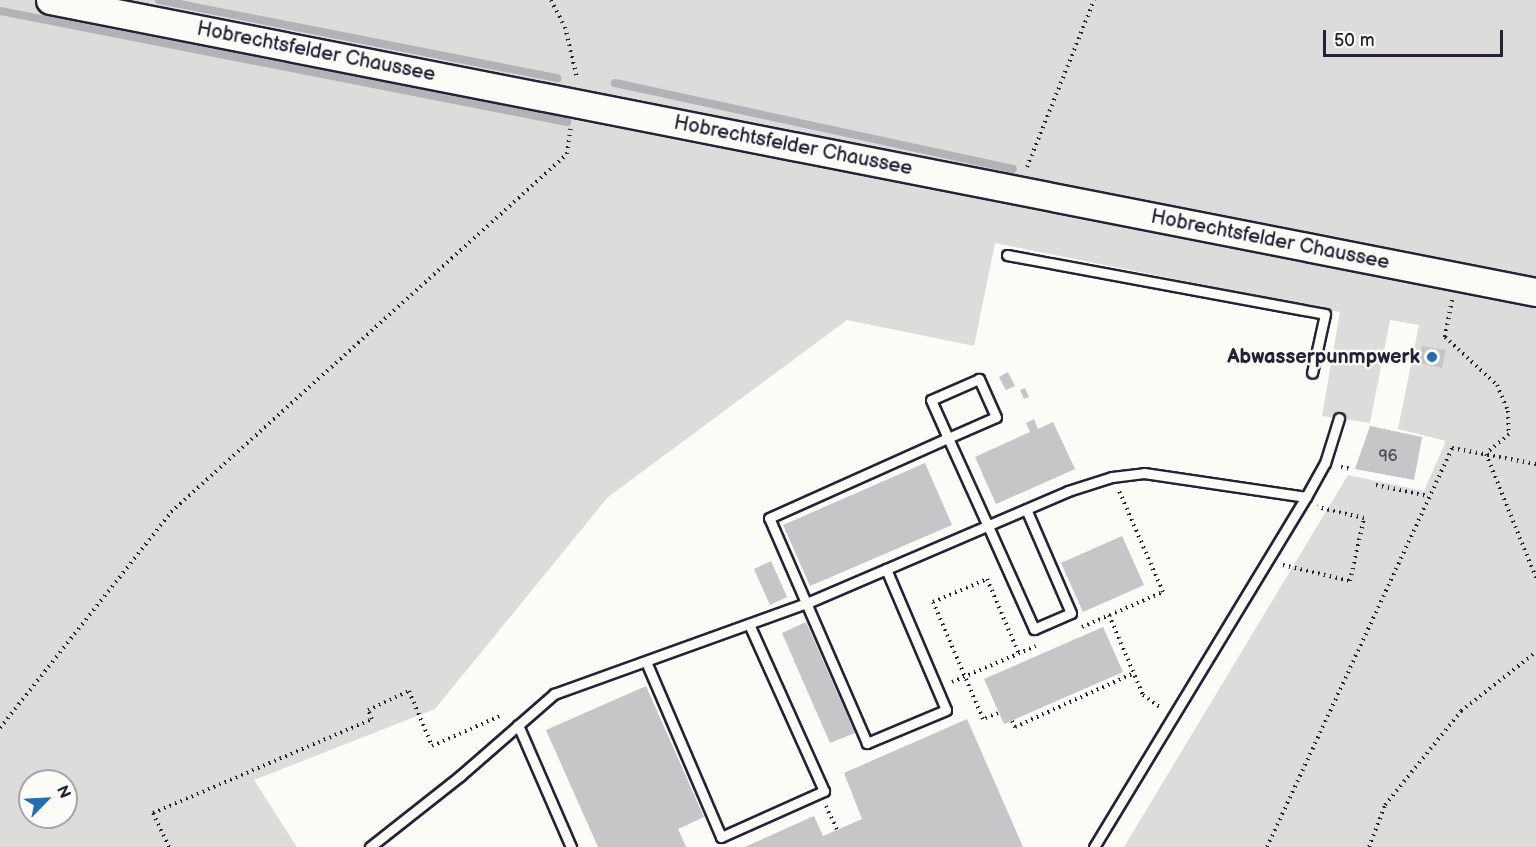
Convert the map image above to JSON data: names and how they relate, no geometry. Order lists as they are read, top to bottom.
{
  "streets": {
    "main road": ["Hobrechtsfelder Chaussee"]
  },
  "places": ["Abwasserpunmpwerk"],
  "house_numbers": ["96"],
  "scale_bar": "50 m",
  "north": "top right"
}
